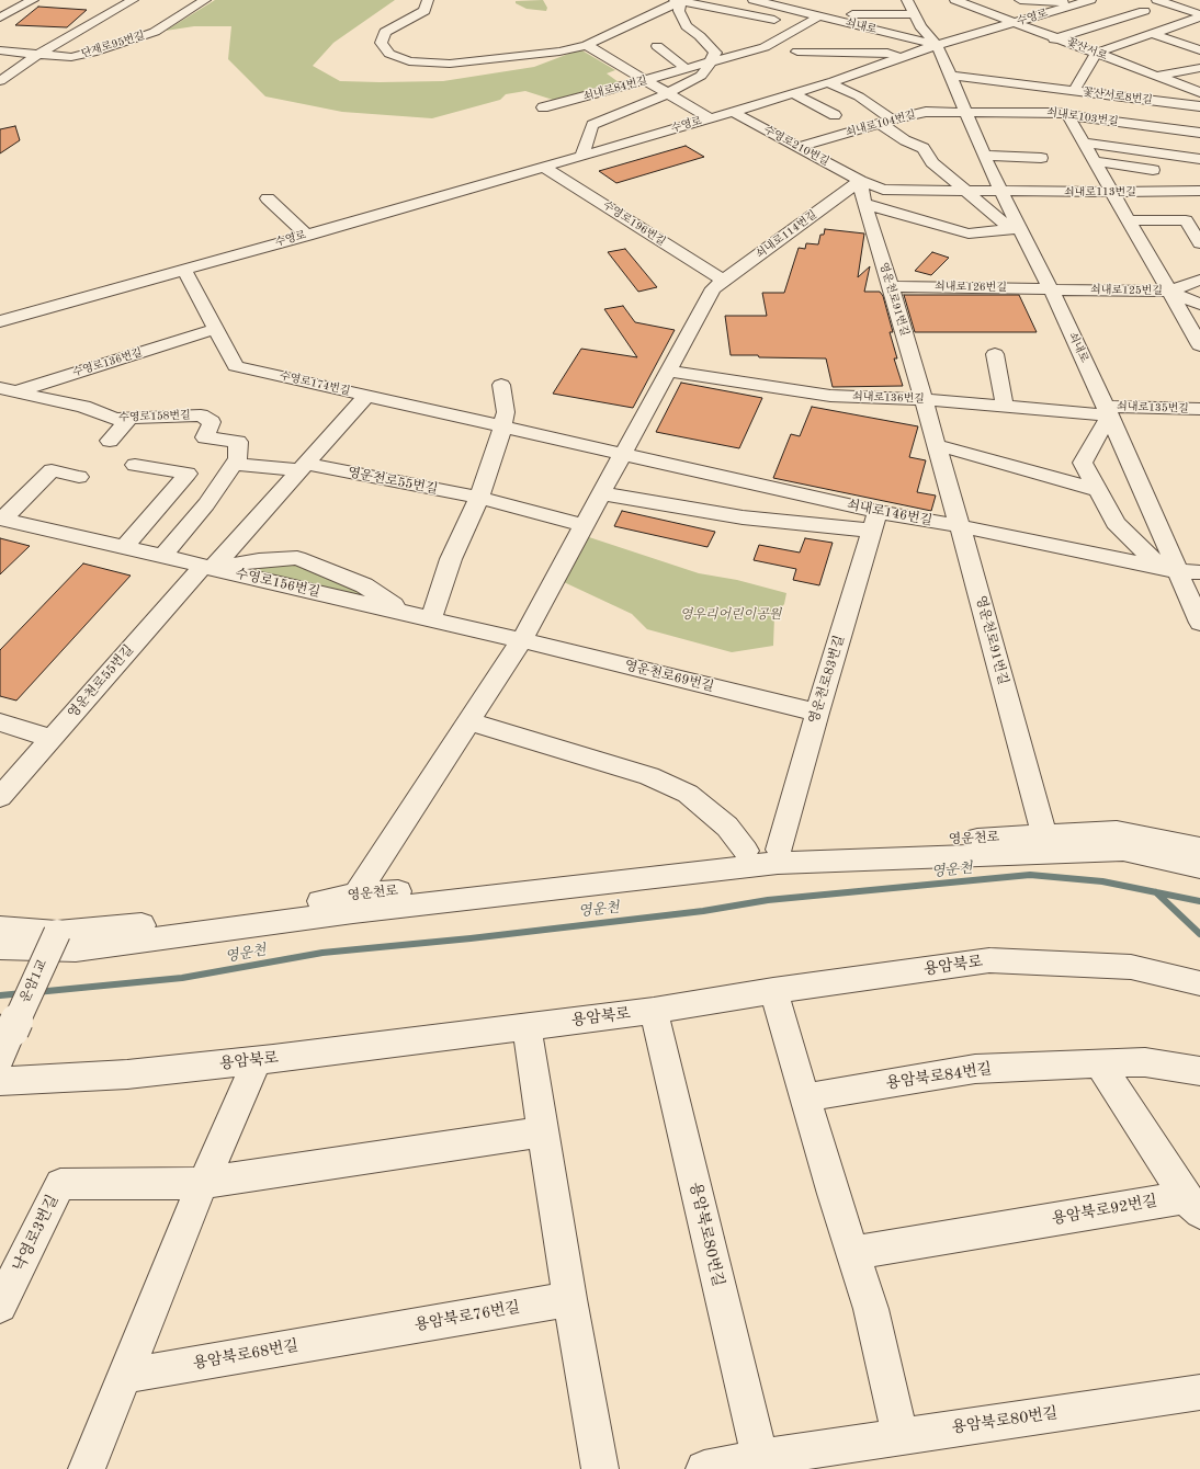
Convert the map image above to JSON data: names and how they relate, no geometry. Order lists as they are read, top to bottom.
{
  "streets": {
    "street": [
      "수영로",
      "쇠내로",
      "단재로95번길",
      "꽃산서로",
      "쇠내로84번길",
      "꽃산서로8번길",
      "쇠내로103번길",
      "쇠내로104번길",
      "수영로210번길",
      "쇠내로113번길",
      "수영로196번길",
      "쇠내로114번길",
      "쇠내로126번길",
      "쇠내로125번길",
      "영운천로91번길",
      "수영로136번길",
      "수영로174번길",
      "쇠내로136번길",
      "쇠내로135번길",
      "수영로158번길",
      "영운천로55번길",
      "쇠내로146번길",
      "수영로156번길",
      "영운천로69번길",
      "영운천로83번길",
      "영운천로",
      "용암북로",
      "운암1교",
      "용암북로84번길",
      "용암북로92번길",
      "낙영로3번길",
      "용암북로80번길",
      "용암북로76번길",
      "용암북로68번길"
    ]
  },
  "crossings": [
    ["수영로", "쇠내로"],
    ["수영로", "꽃산서로"],
    ["수영로", "수영로210번길"],
    ["수영로", "수영로196번길"],
    ["수영로", "수영로174번길"],
    ["쇠내로", "쇠내로84번길"],
    ["쇠내로", "쇠내로103번길"],
    ["쇠내로", "쇠내로104번길"],
    ["쇠내로", "쇠내로113번길"],
    ["쇠내로", "쇠내로126번길"],
    ["쇠내로", "쇠내로125번길"],
    ["쇠내로", "쇠내로136번길"],
    ["쇠내로", "쇠내로135번길"],
    ["쇠내로", "쇠내로146번길"],
    ["꽃산서로", "꽃산서로8번길"],
    ["쇠내로103번길", "쇠내로104번길"],
    ["쇠내로104번길", "수영로210번길"],
    ["수영로210번길", "쇠내로113번길"],
    ["수영로210번길", "쇠내로114번길"],
    ["수영로210번길", "영운천로91번길"],
    ["수영로196번길", "쇠내로114번길"],
    ["쇠내로114번길", "영운천로91번길"],
    ["쇠내로126번길", "쇠내로125번길"],
    ["쇠내로126번길", "영운천로91번길"],
    ["영운천로91번길", "쇠내로136번길"],
    ["영운천로91번길", "쇠내로146번길"],
    ["영운천로91번길", "영운천로"],
    ["수영로136번길", "수영로174번길"],
    ["수영로136번길", "수영로158번길"],
    ["수영로174번길", "영운천로55번길"],
    ["수영로174번길", "쇠내로146번길"],
    ["쇠내로136번길", "쇠내로135번길"],
    ["영운천로55번길", "수영로156번길"],
    ["쇠내로146번길", "영운천로83번길"],
    ["수영로156번길", "영운천로69번길"],
    ["영운천로69번길", "영운천로83번길"],
    ["영운천로83번길", "영운천로"],
    ["영운천로", "운암1교"],
    ["용암북로", "용암북로80번길"],
    ["용암북로84번길", "용암북로92번길"],
    ["용암북로76번길", "용암북로68번길"]
  ],
  "water": ["영운천"],
  "parks": ["영우리어린이공원"]
}
